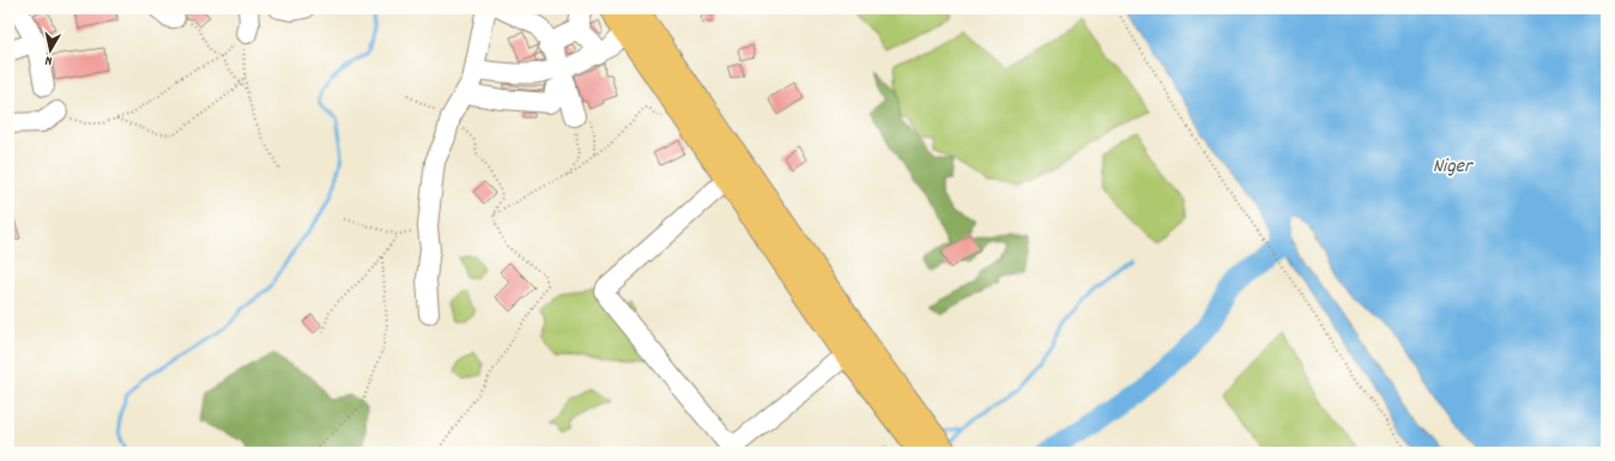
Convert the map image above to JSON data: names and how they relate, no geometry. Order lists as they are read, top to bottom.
{
  "water": ["Niger"],
  "north": "bottom"
}
